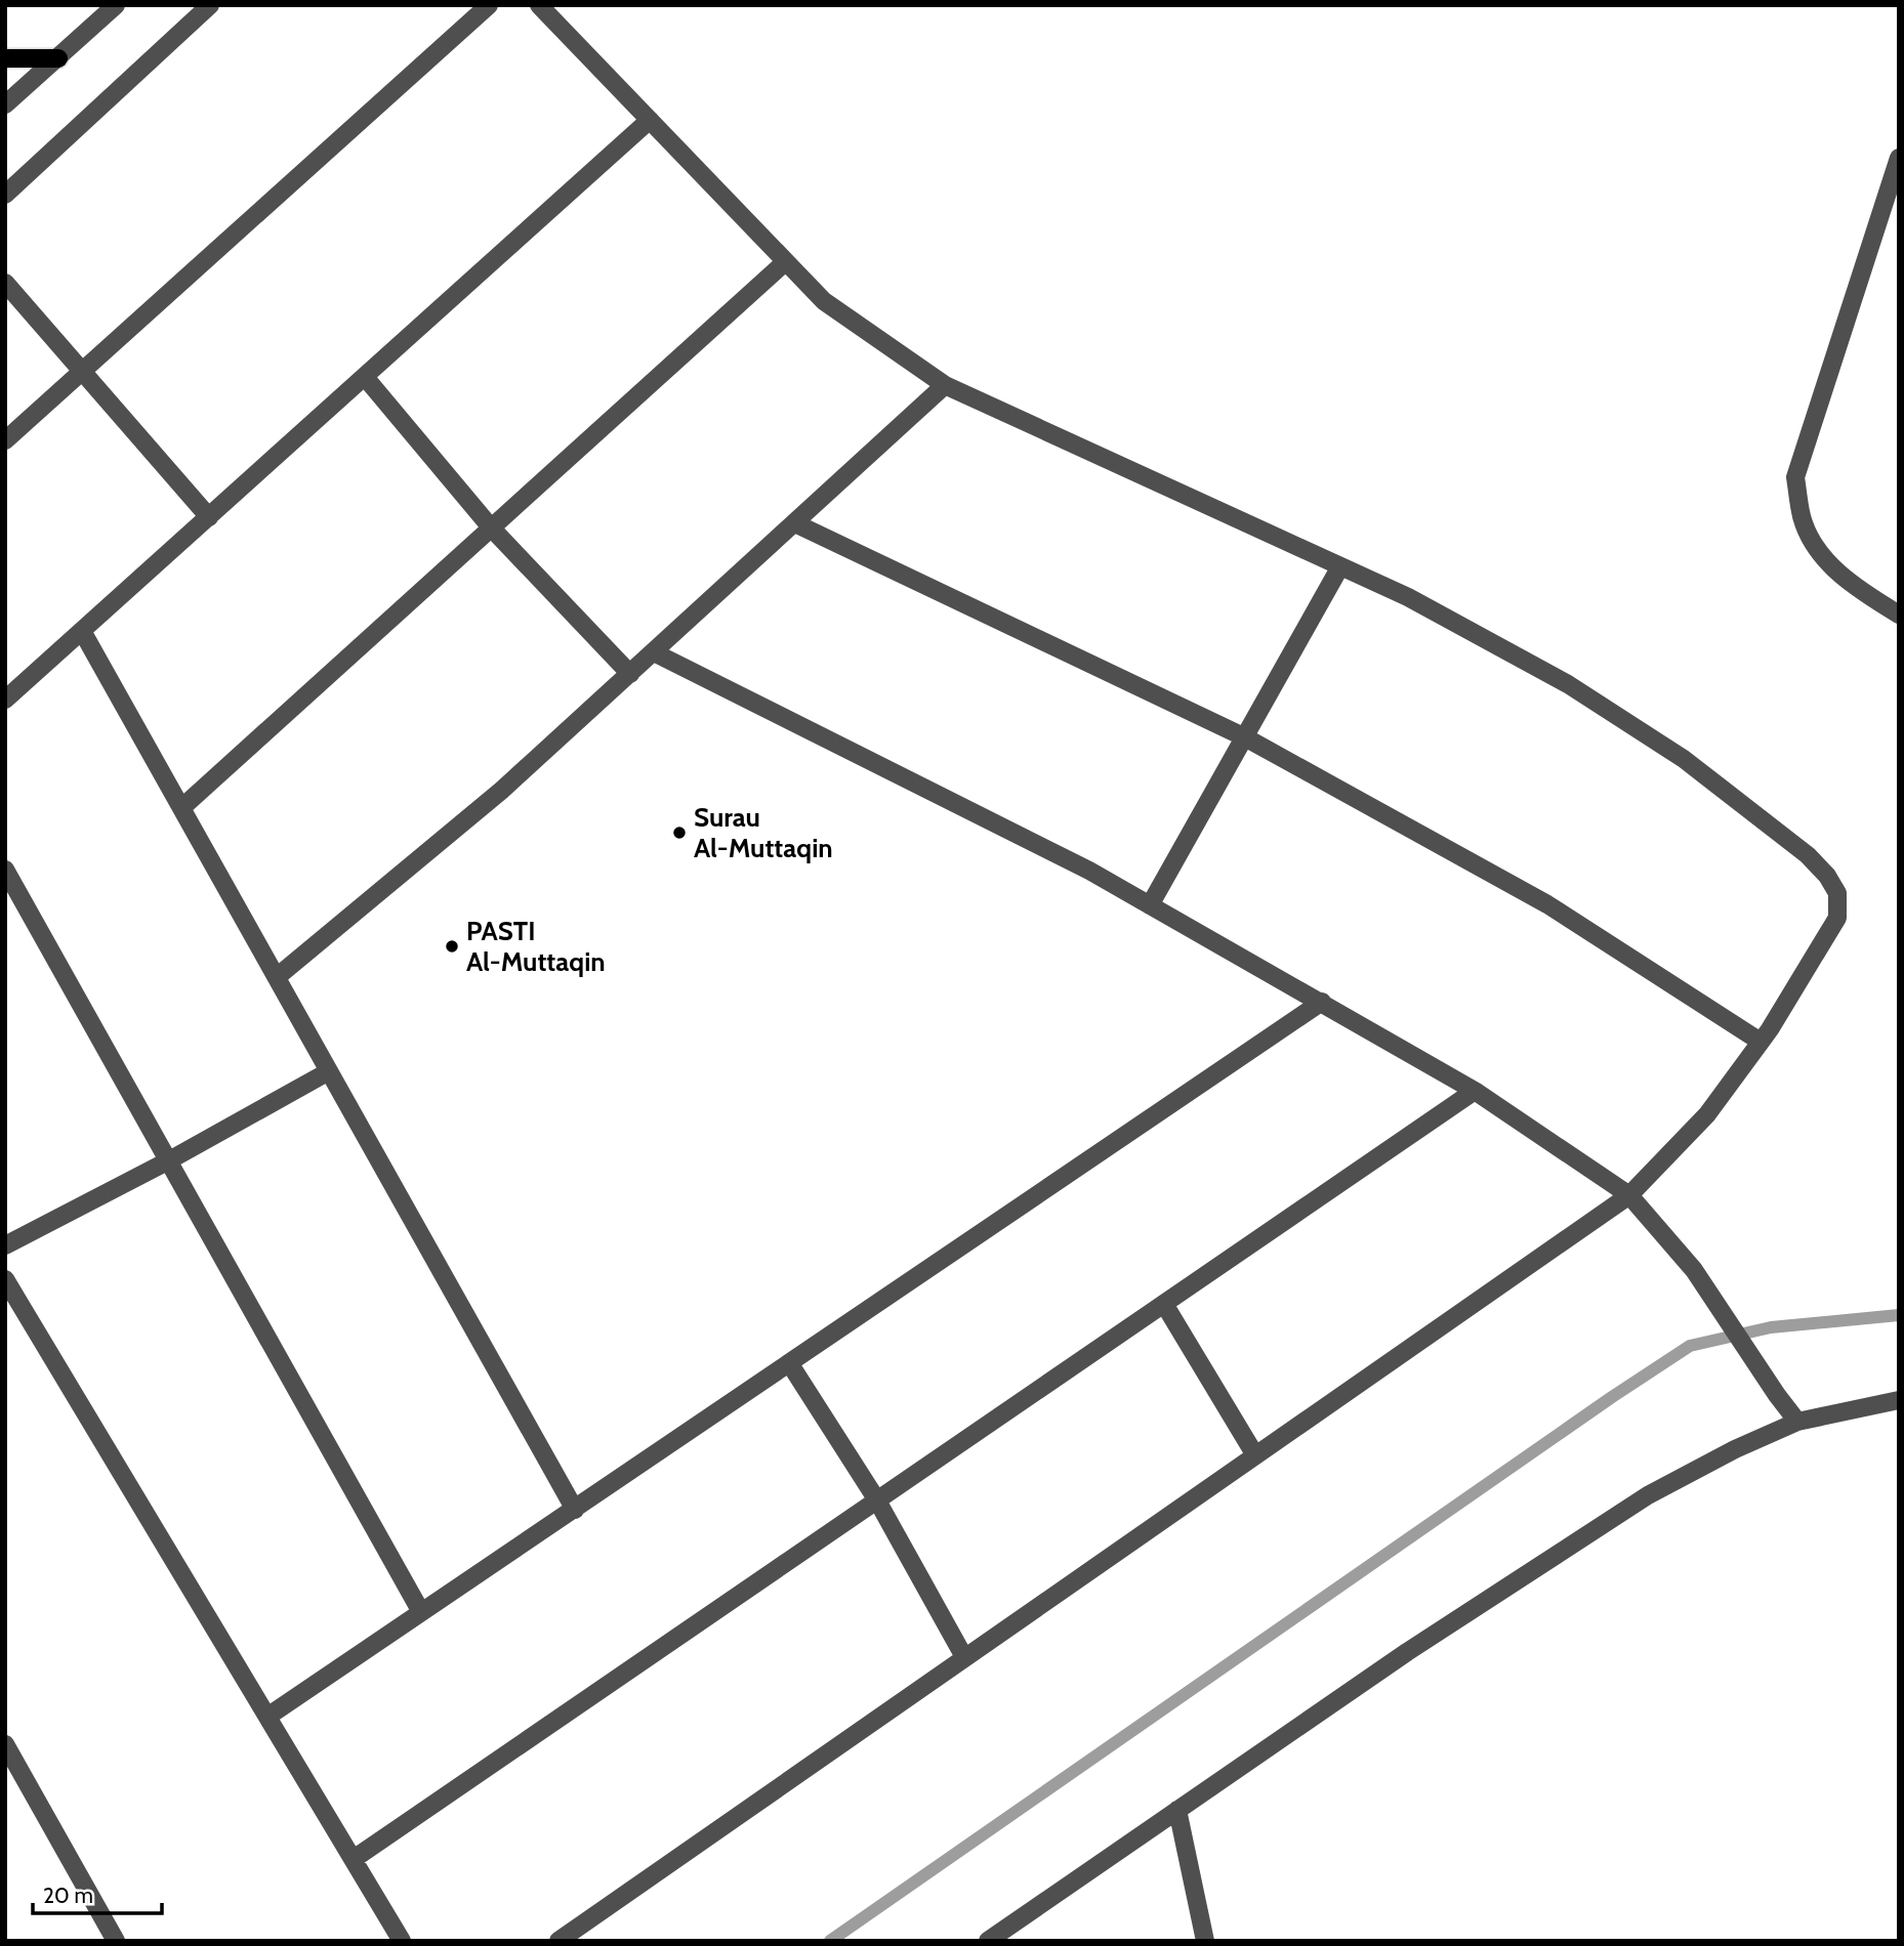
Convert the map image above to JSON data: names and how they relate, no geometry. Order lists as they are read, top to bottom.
{
  "places": ["Surau Al-Muttaqin", "PASTI Al-Muttaqin"],
  "scale_bar": "20 m"
}
